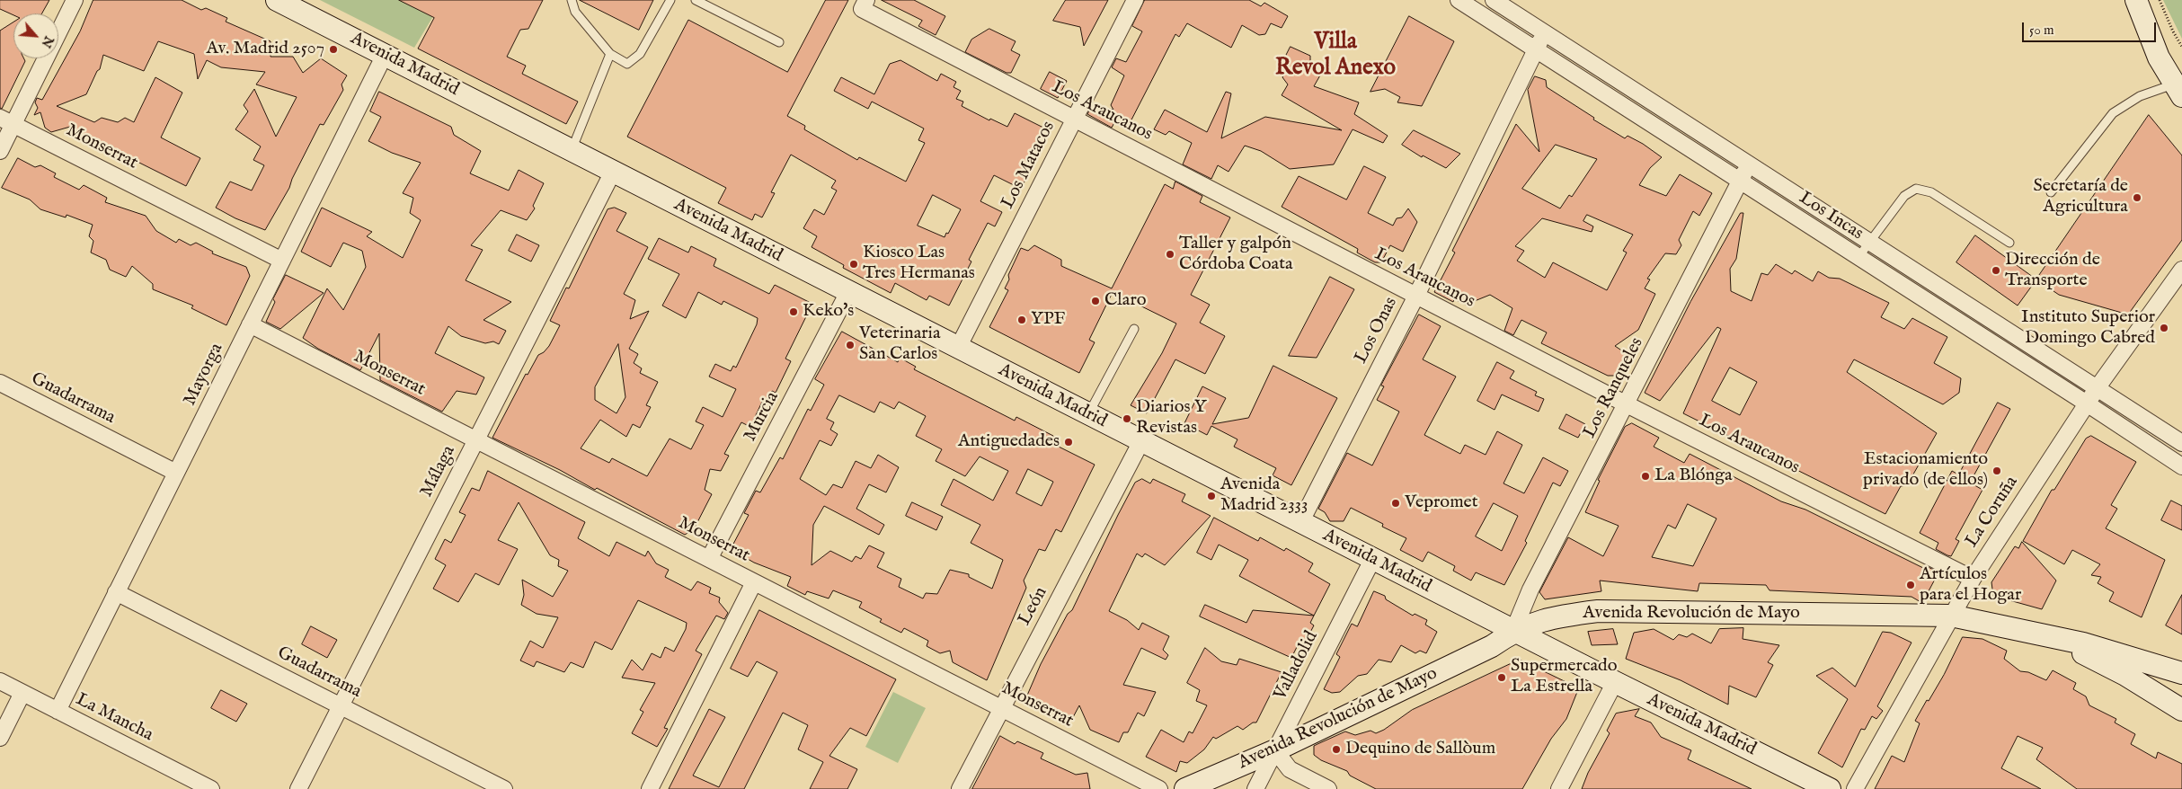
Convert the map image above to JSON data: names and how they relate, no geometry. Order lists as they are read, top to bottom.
{
  "streets": {
    "main road": ["Avenida Madrid", "Avenida Revolución de Mayo"],
    "street": [
      "Los Araucanos",
      "Monserrat",
      "Los Matacos",
      "Los Incas",
      "Los Onas",
      "Mayorga",
      "Los Ranqueles",
      "Guadarrama",
      "Murcia",
      "Málaga",
      "La Coruña",
      "León",
      "Valladolid",
      "La Mancha"
    ]
  },
  "crossings": [
    ["Avenida Madrid", "Los Matacos"],
    ["Avenida Madrid", "Los Onas"],
    ["Avenida Madrid", "Mayorga"],
    ["Avenida Madrid", "Los Ranqueles"],
    ["Avenida Madrid", "Murcia"],
    ["Avenida Madrid", "Málaga"],
    ["Avenida Madrid", "León"],
    ["Avenida Madrid", "Avenida Revolución de Mayo"],
    ["Avenida Madrid", "Valladolid"],
    ["Los Araucanos", "Los Matacos"],
    ["Los Araucanos", "Los Onas"],
    ["Los Araucanos", "Los Ranqueles"],
    ["Los Araucanos", "La Coruña"],
    ["Monserrat", "Mayorga"],
    ["Monserrat", "Murcia"],
    ["Monserrat", "Málaga"],
    ["Monserrat", "León"],
    ["Los Incas", "Los Onas"],
    ["Los Incas", "Los Ranqueles"],
    ["Los Incas", "La Coruña"],
    ["Mayorga", "Guadarrama"],
    ["Mayorga", "La Mancha"],
    ["Los Ranqueles", "Avenida Revolución de Mayo"],
    ["Guadarrama", "Málaga"],
    ["La Coruña", "Avenida Revolución de Mayo"],
    ["Avenida Revolución de Mayo", "Valladolid"]
  ],
  "districts": ["Villa Revol Anexo"],
  "places": [
    "Av. Madrid 2507",
    "Secretaría de Agricultura",
    "Taller y galpón Córdoba Coata",
    "Kiosco Las Tres Hermanas",
    "Dirección de Transporte",
    "Claro",
    "Keko's",
    "YPF",
    "Instituto Superior Domingo Cabred",
    "Veterinaria San Carlos",
    "Diarios Y Revistas",
    "Antiguedades",
    "Estacionamiento privado (de ellos)",
    "La Blónga",
    "Avenida Madrid 2333",
    "Vepromet",
    "Artículos para el Hogar",
    "Supermercado La Estrella",
    "Dequino de Sallòum"
  ],
  "scale_bar": "50 m",
  "north": "bottom right"
}
